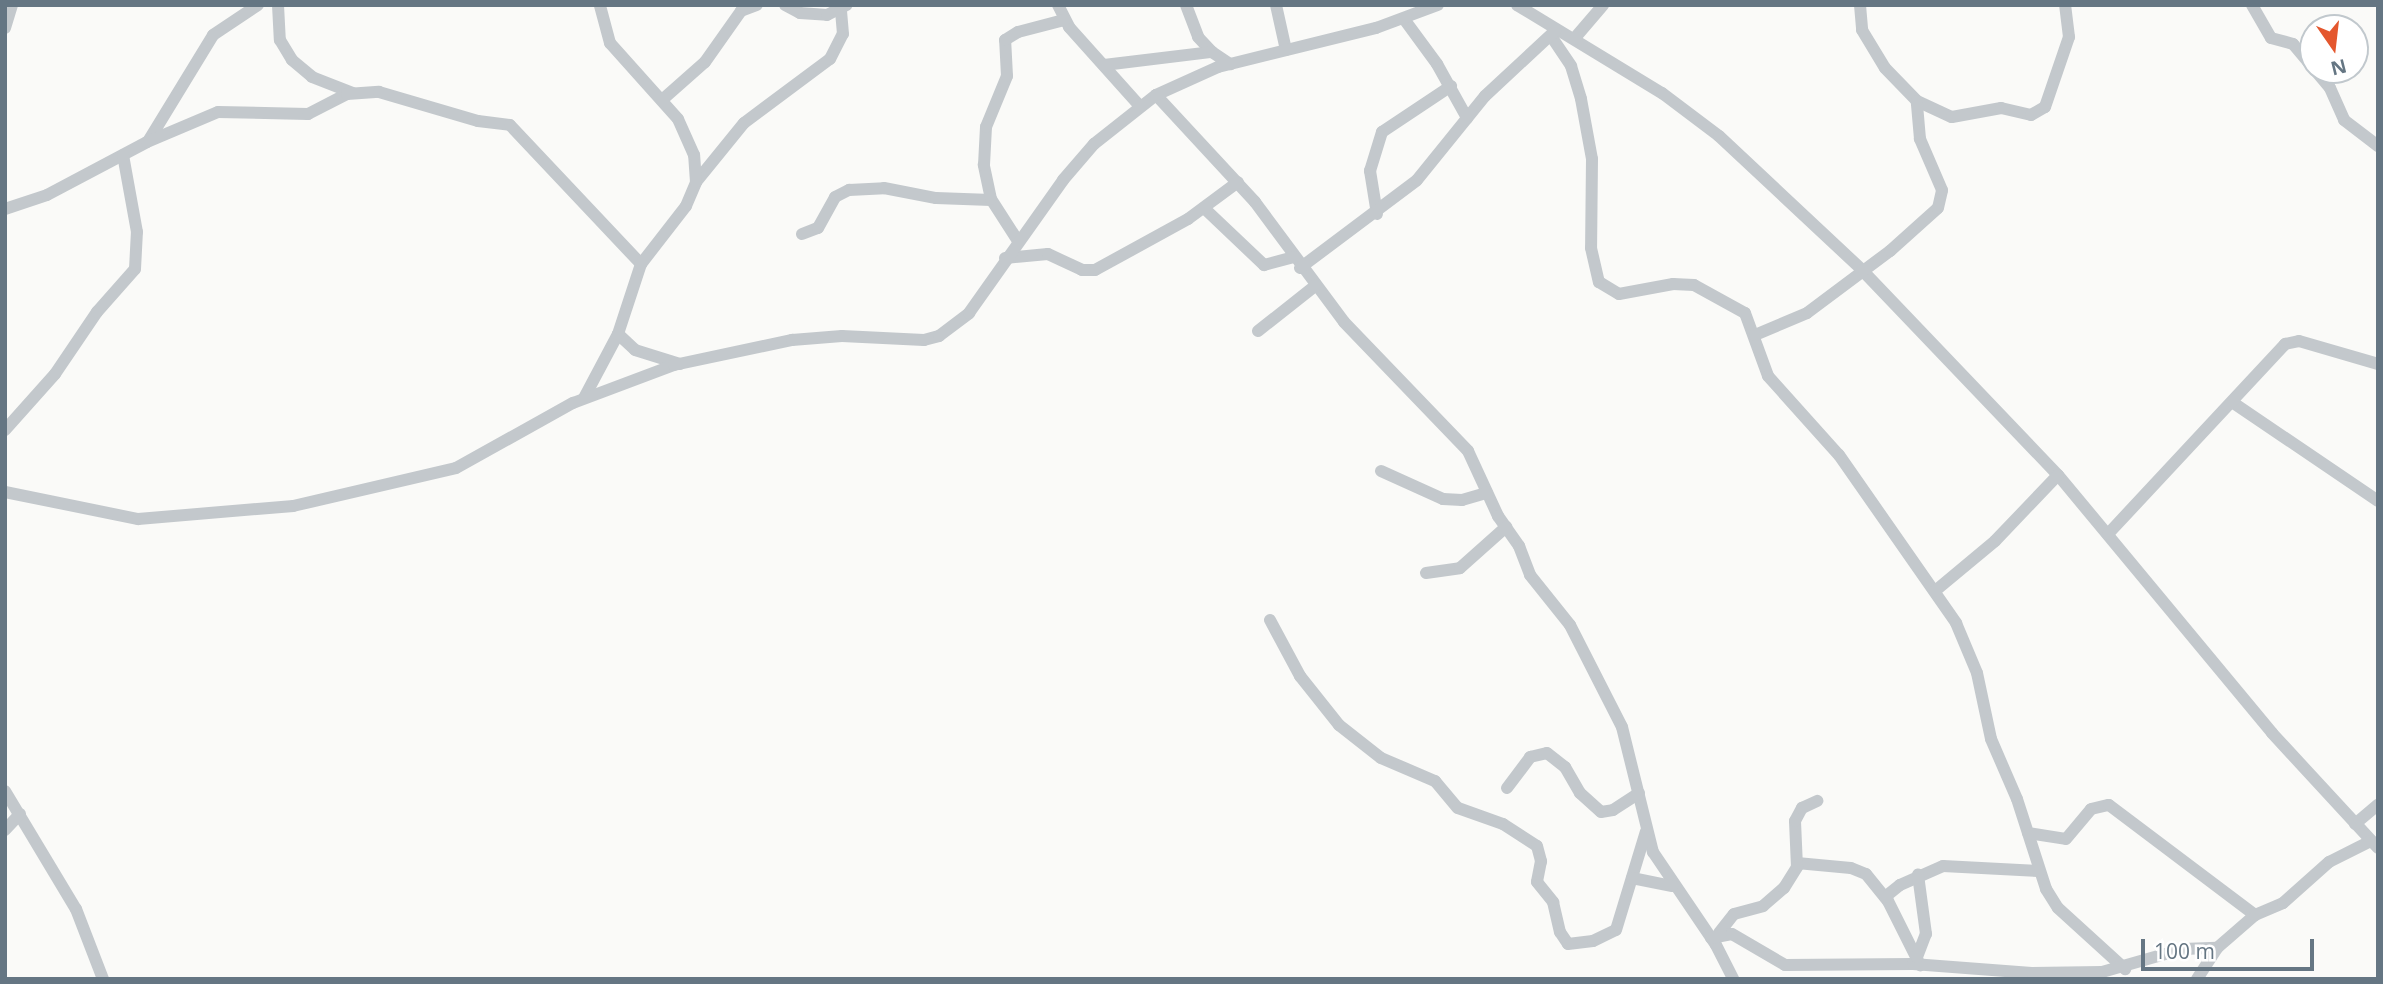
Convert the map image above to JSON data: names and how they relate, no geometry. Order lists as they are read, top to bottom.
{
  "scale_bar": "100 m",
  "north": "bottom"
}
